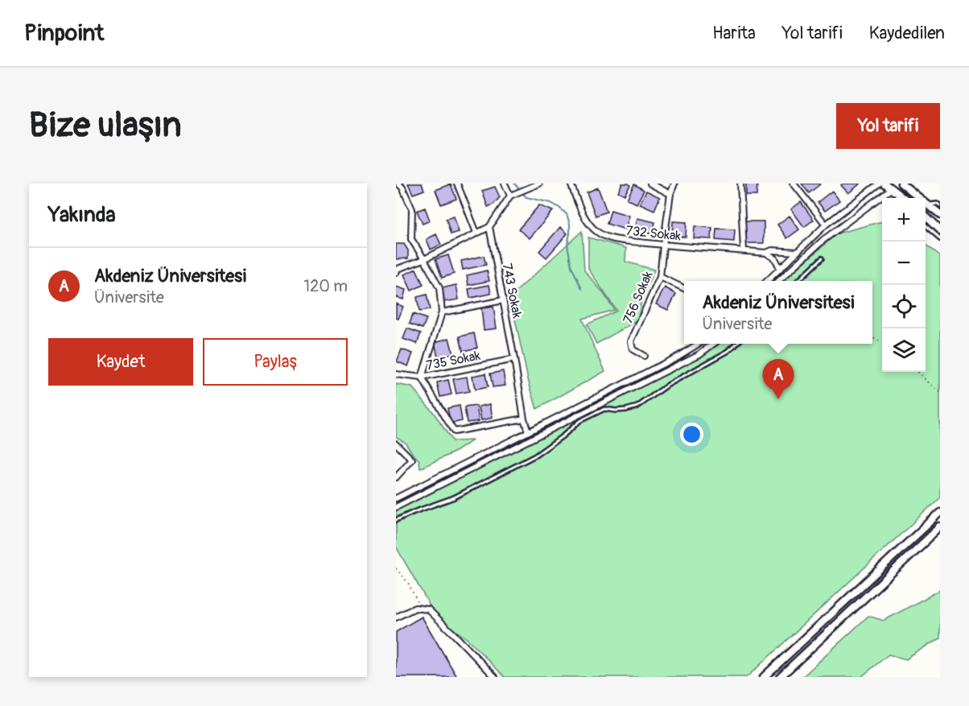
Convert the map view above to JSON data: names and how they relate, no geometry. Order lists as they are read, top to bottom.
{
  "streets": {
    "street": [
      "732 Sokak",
      "743 Sokak",
      "756 Sokak",
      "735 Sokak"
    ]
  },
  "crossings": [
    ["732 Sokak", "756 Sokak"],
    ["743 Sokak", "735 Sokak"]
  ],
  "page": {
    "header": "Pinpoint",
    "nav": ["Harita", "Yol tarifi", "Kaydedilen"],
    "buttons": [
      "Yol tarifi",
      ["Kaydet", "Paylaş"]
    ],
    "title": "Bize ulaşın",
    "heading": "Yakında",
    "map_buttons": ["+", "−"],
    "list": [
      {
        "mark": "A",
        "name": "Akdeniz Üniversitesi",
        "note": "Üniversite",
        "value": "120 m"
      }
    ],
    "popup": ["Akdeniz Üniversitesi", "Üniversite"],
    "pins": "A"
  }
}
